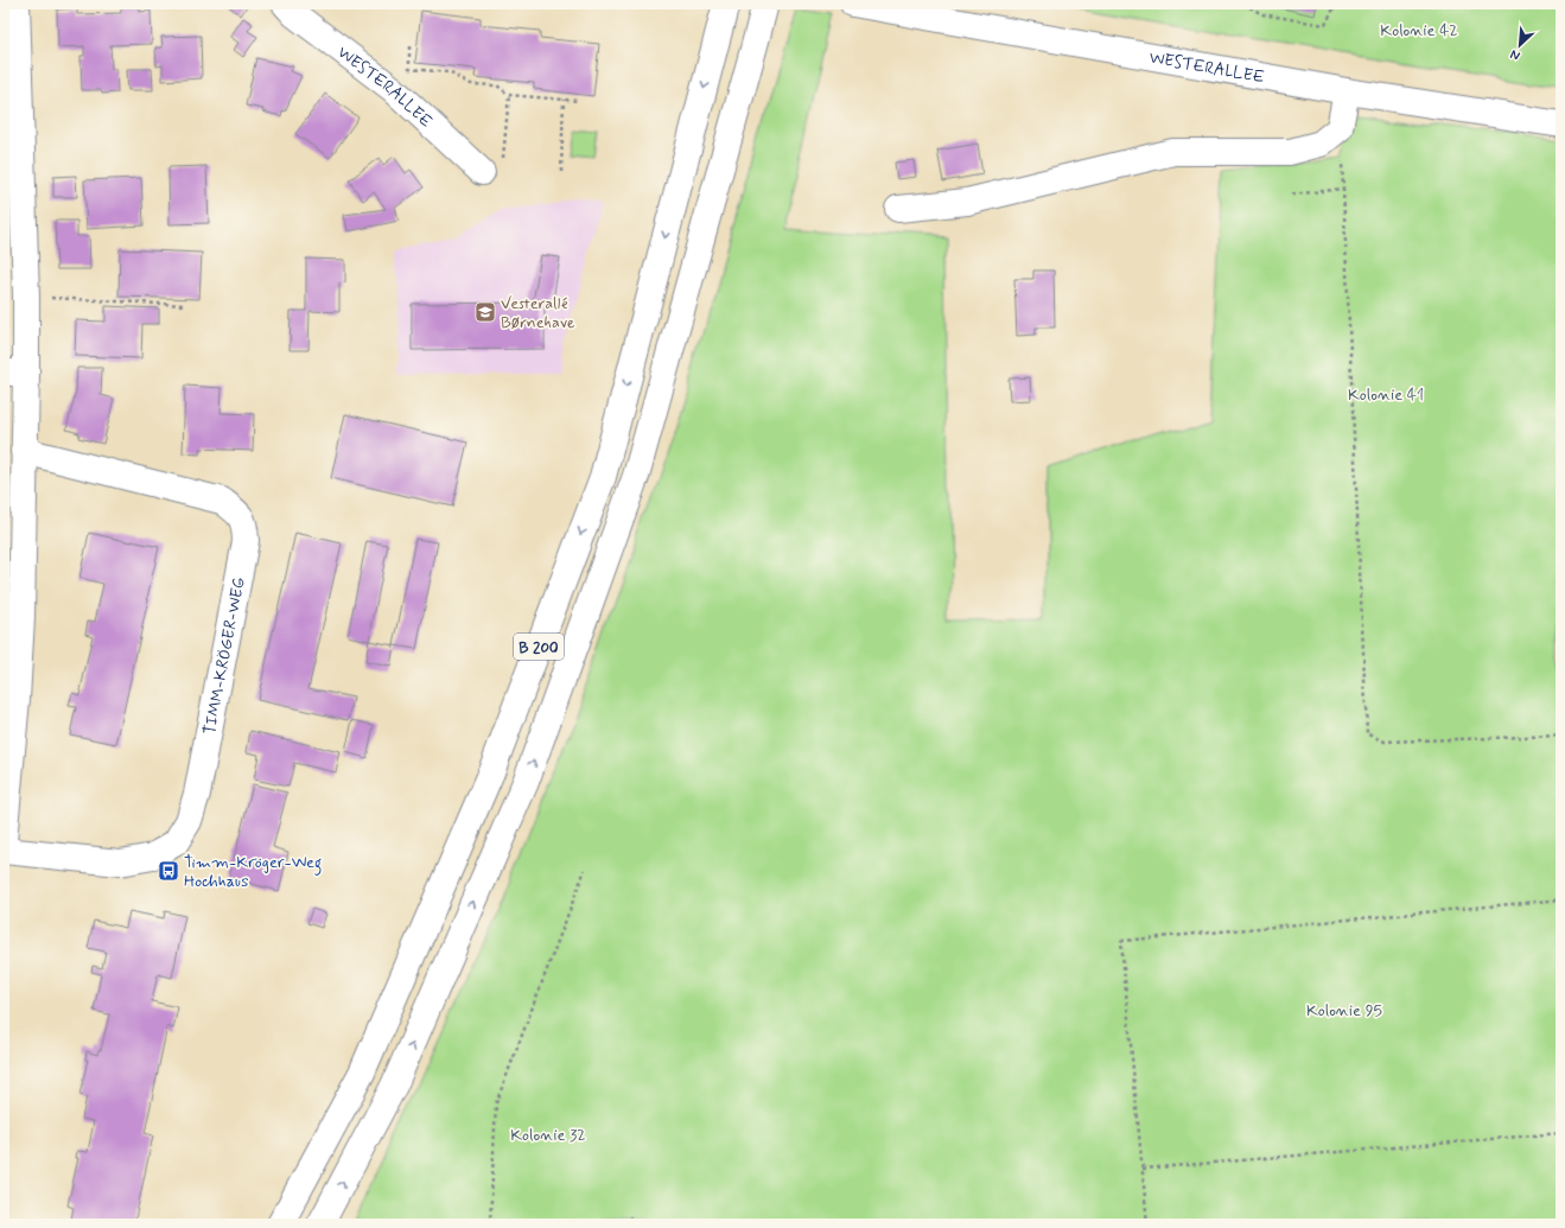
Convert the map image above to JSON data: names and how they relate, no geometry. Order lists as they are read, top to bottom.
{
  "streets": {
    "main road": ["WESTERALLEE", "B 200", "TIMM-KRÖGER-WEG"]
  },
  "parks": [
    "Kolonie 42",
    "Kolonie 41",
    "Kolonie 95",
    "Kolonie 32"
  ],
  "places": {
    "school or university": ["Vesterallé Børnehave"],
    "bus stop": ["Timm-Kröger-Weg Hochhaus"]
  },
  "north": "bottom left"
}
